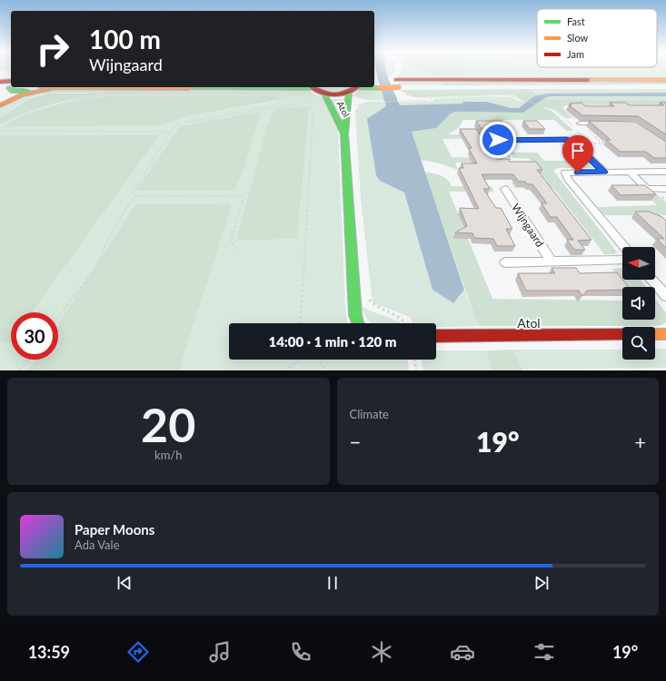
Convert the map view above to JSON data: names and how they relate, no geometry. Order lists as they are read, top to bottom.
{
  "streets": {
    "main road": ["Atol"],
    "street": ["Wijngaard"]
  },
  "legend": ["Fast", "Slow", "Jam"],
  "north": "left",
  "page": {
    "turn": ["100 m", "Wijngaard"],
    "limit": "30",
    "trip": "14:00 · 1 min · 120 m",
    "tile": [
      ["20", "km/h"],
      "Climate"
    ],
    "heat": ["−", "19°", "+"],
    "song": ["Paper Moons", "Ada Vale"],
    "tabs": ["13:59", "19°"]
  }
}
